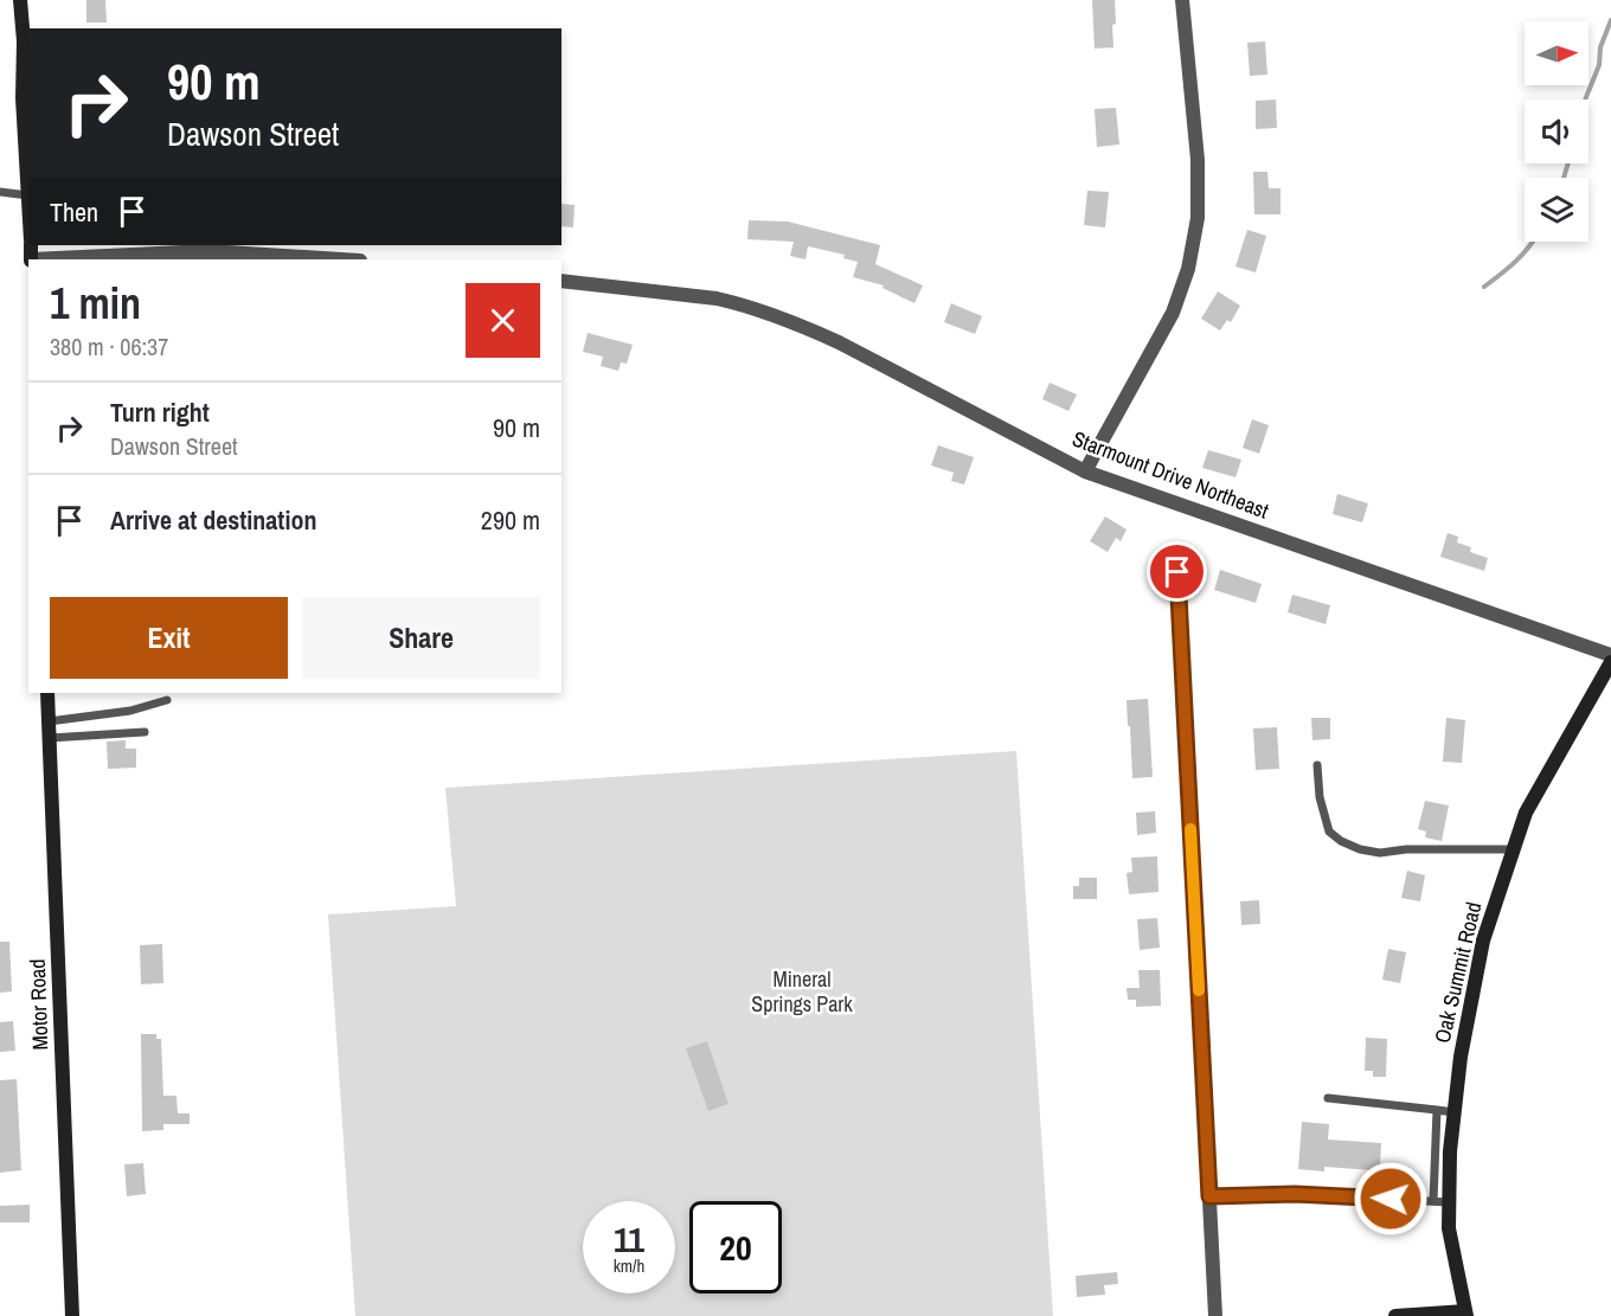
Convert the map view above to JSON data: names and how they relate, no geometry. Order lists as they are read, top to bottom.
{
  "streets": {
    "street": ["Starmount Drive Northeast", "Oak Summit Road", "Motor Road"]
  },
  "parks": ["Mineral Springs Park"],
  "north": "right",
  "page": {
    "turn": ["90 m", "Dawson Street"],
    "then": "Then",
    "heading": ["1 min", "380 m · 06:37"],
    "list": [
      {
        "name": "Turn right",
        "note": "Dawson Street",
        "value": "90 m"
      },
      {
        "name": "Arrive at destination",
        "value": "290 m"
      }
    ],
    "buttons": ["Exit", "Share"],
    "speed": "11 km/h",
    "limit": "20"
  }
}
